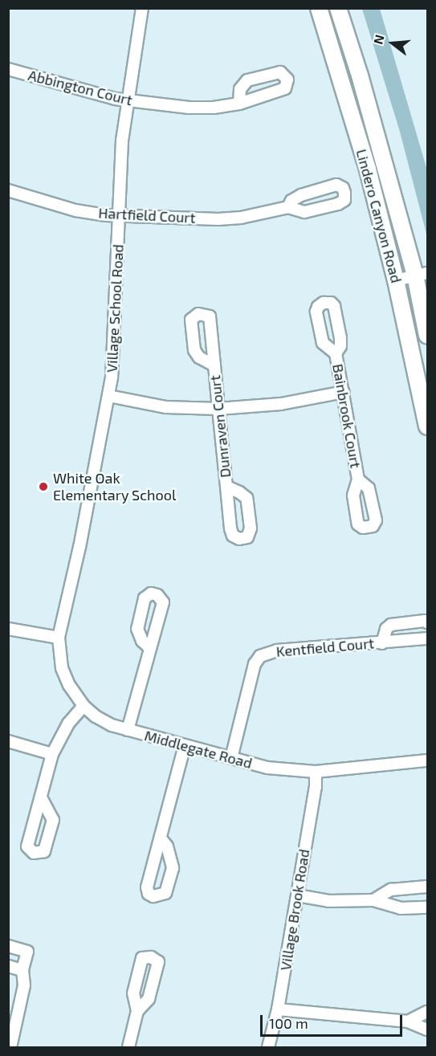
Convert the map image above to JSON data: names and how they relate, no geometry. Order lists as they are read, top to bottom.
{
  "streets": {
    "street": [
      "Abbington Court",
      "Hartfield Court",
      "Lindero Canyon Road",
      "Village School Road",
      "Bainbrook Court",
      "Dunraven Court",
      "Kentfield Court",
      "Middlegate Road",
      "Village Brook Road"
    ]
  },
  "crossings": [
    ["Abbington Court", "Village School Road"],
    ["Hartfield Court", "Village School Road"],
    ["Village School Road", "Middlegate Road"],
    ["Kentfield Court", "Middlegate Road"],
    ["Middlegate Road", "Village Brook Road"]
  ],
  "places": ["White Oak Elementary School"],
  "scale_bar": "100 m",
  "north": "left"
}
